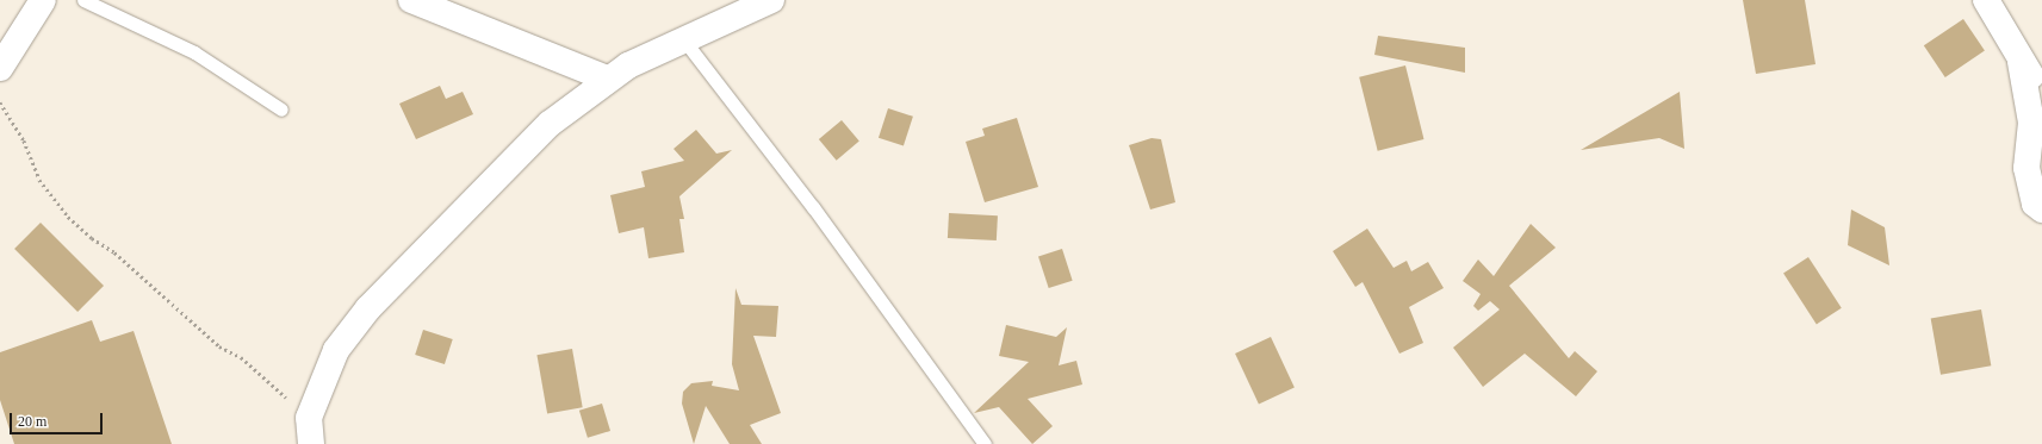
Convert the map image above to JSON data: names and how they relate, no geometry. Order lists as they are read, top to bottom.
{
  "scale_bar": "20 m"
}
